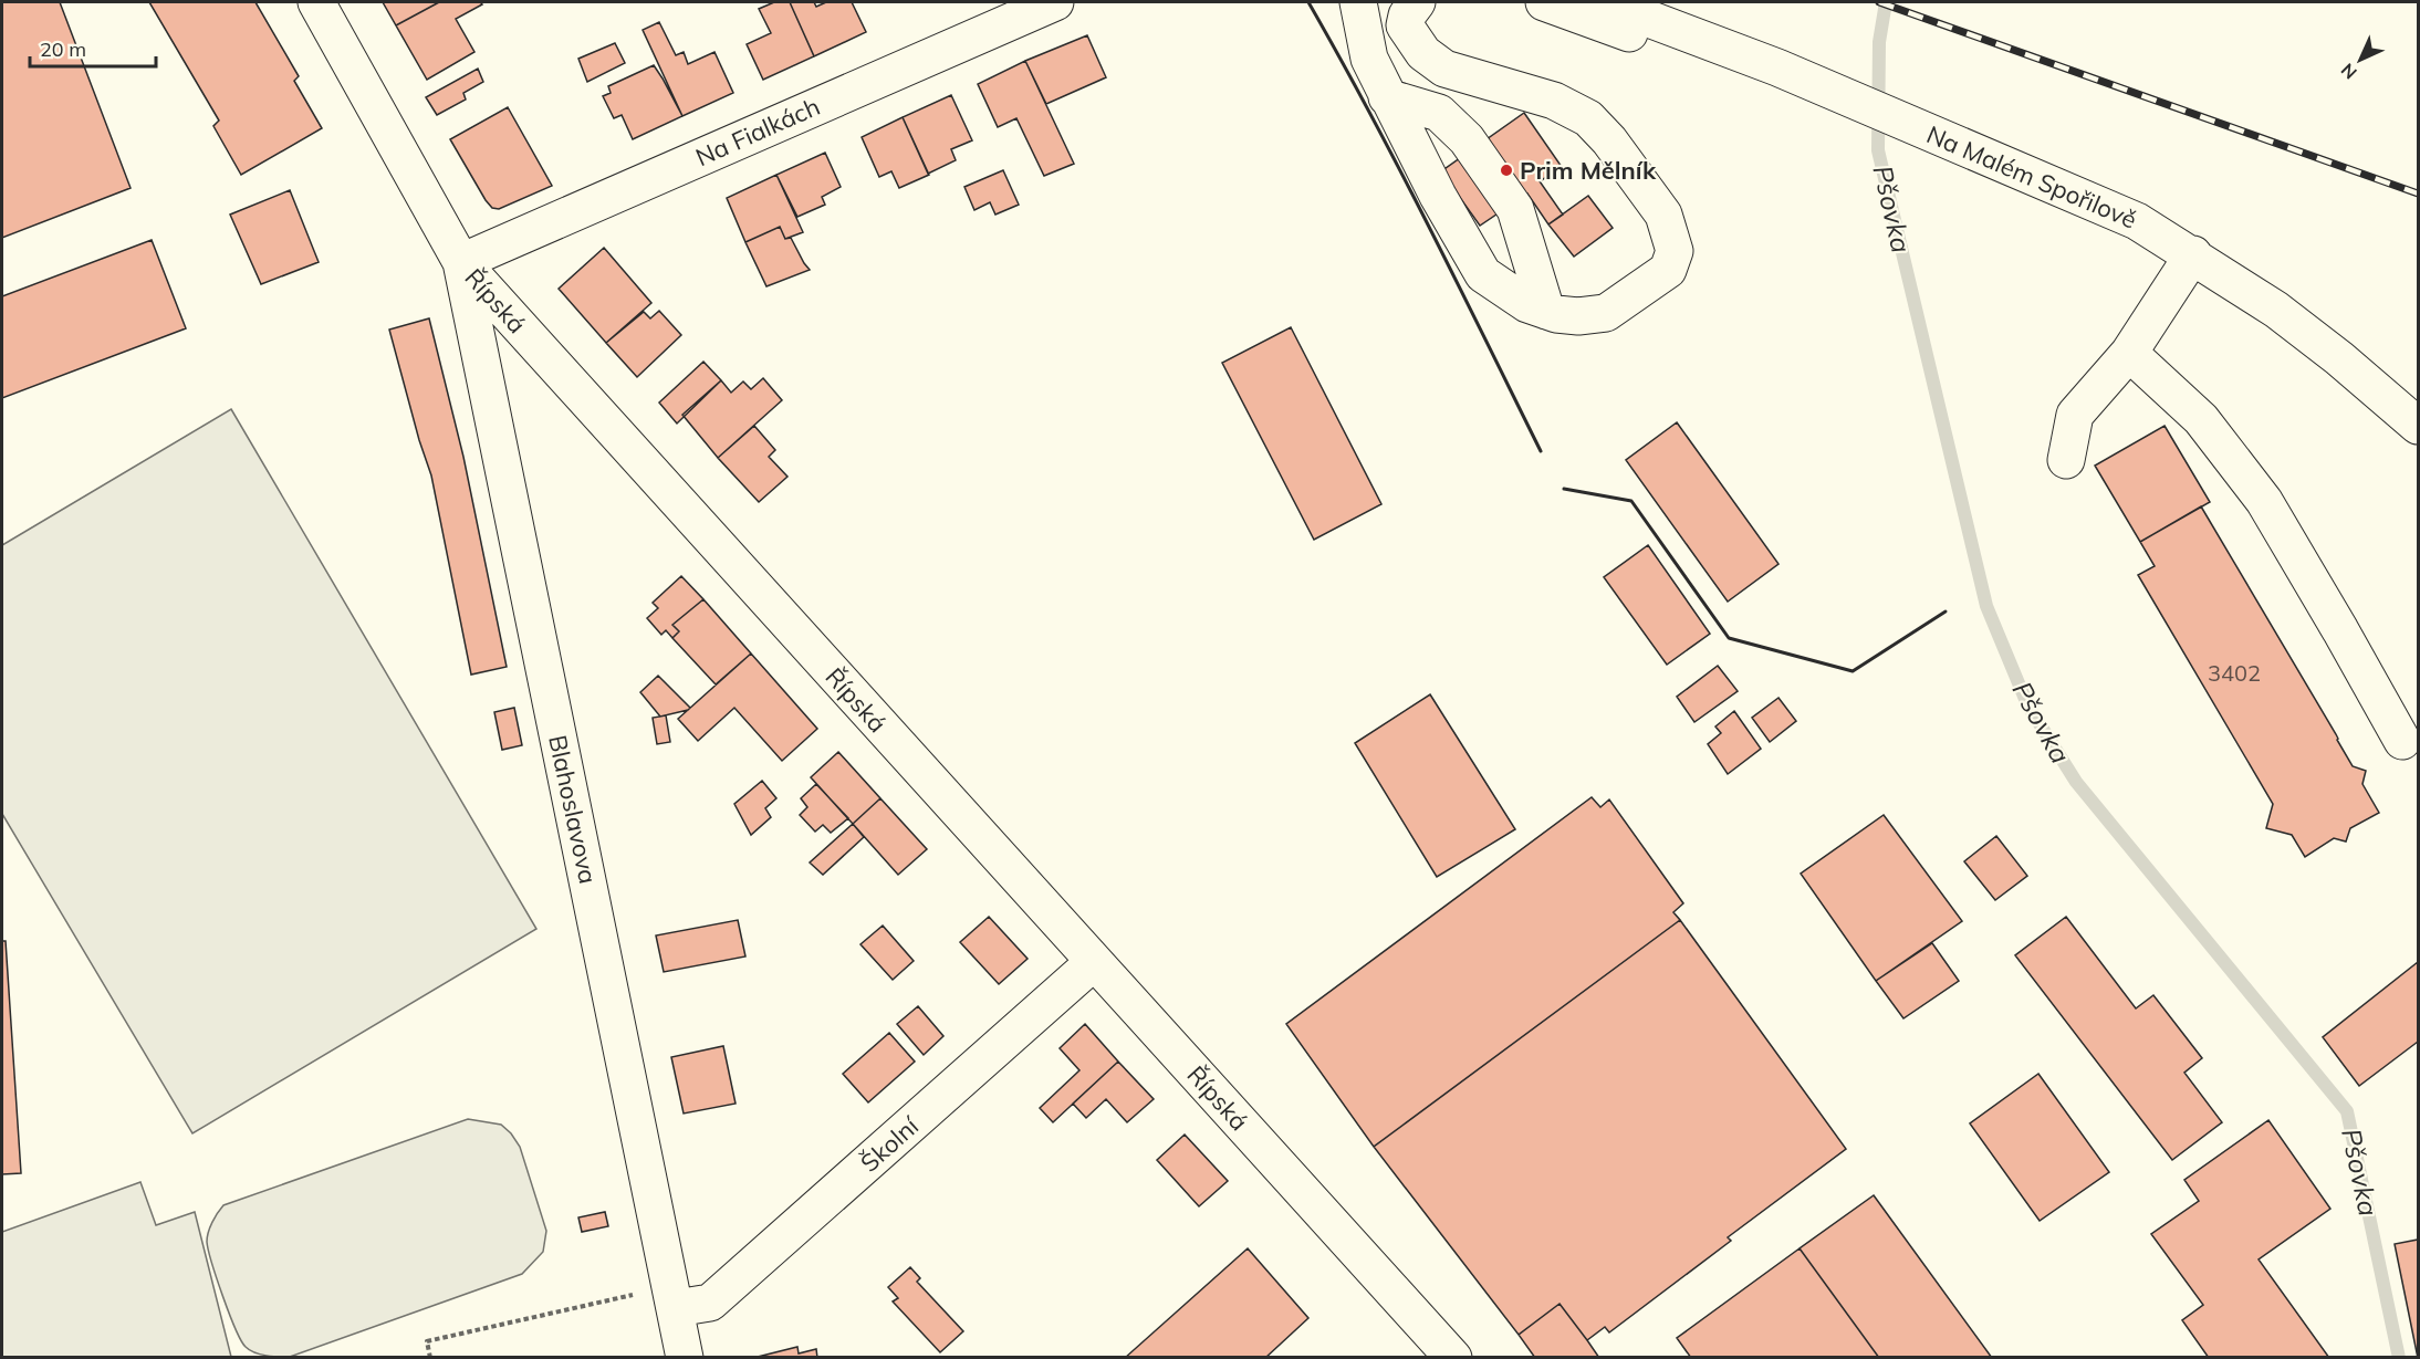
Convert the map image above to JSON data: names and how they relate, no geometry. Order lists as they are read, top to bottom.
{
  "streets": {
    "street": [
      "Na Fialkách",
      "Na Malém Spořilově",
      "Řípská",
      "Blahoslavova",
      "Školní"
    ]
  },
  "crossings": [
    ["Na Fialkách", "Řípská"],
    ["Na Fialkách", "Blahoslavova"],
    ["Řípská", "Blahoslavova"],
    ["Řípská", "Školní"],
    ["Blahoslavova", "Školní"]
  ],
  "water": ["Pšovka"],
  "places": ["Prim Mělník"],
  "house_numbers": ["3402"],
  "scale_bar": "20 m",
  "north": "bottom left"
}
